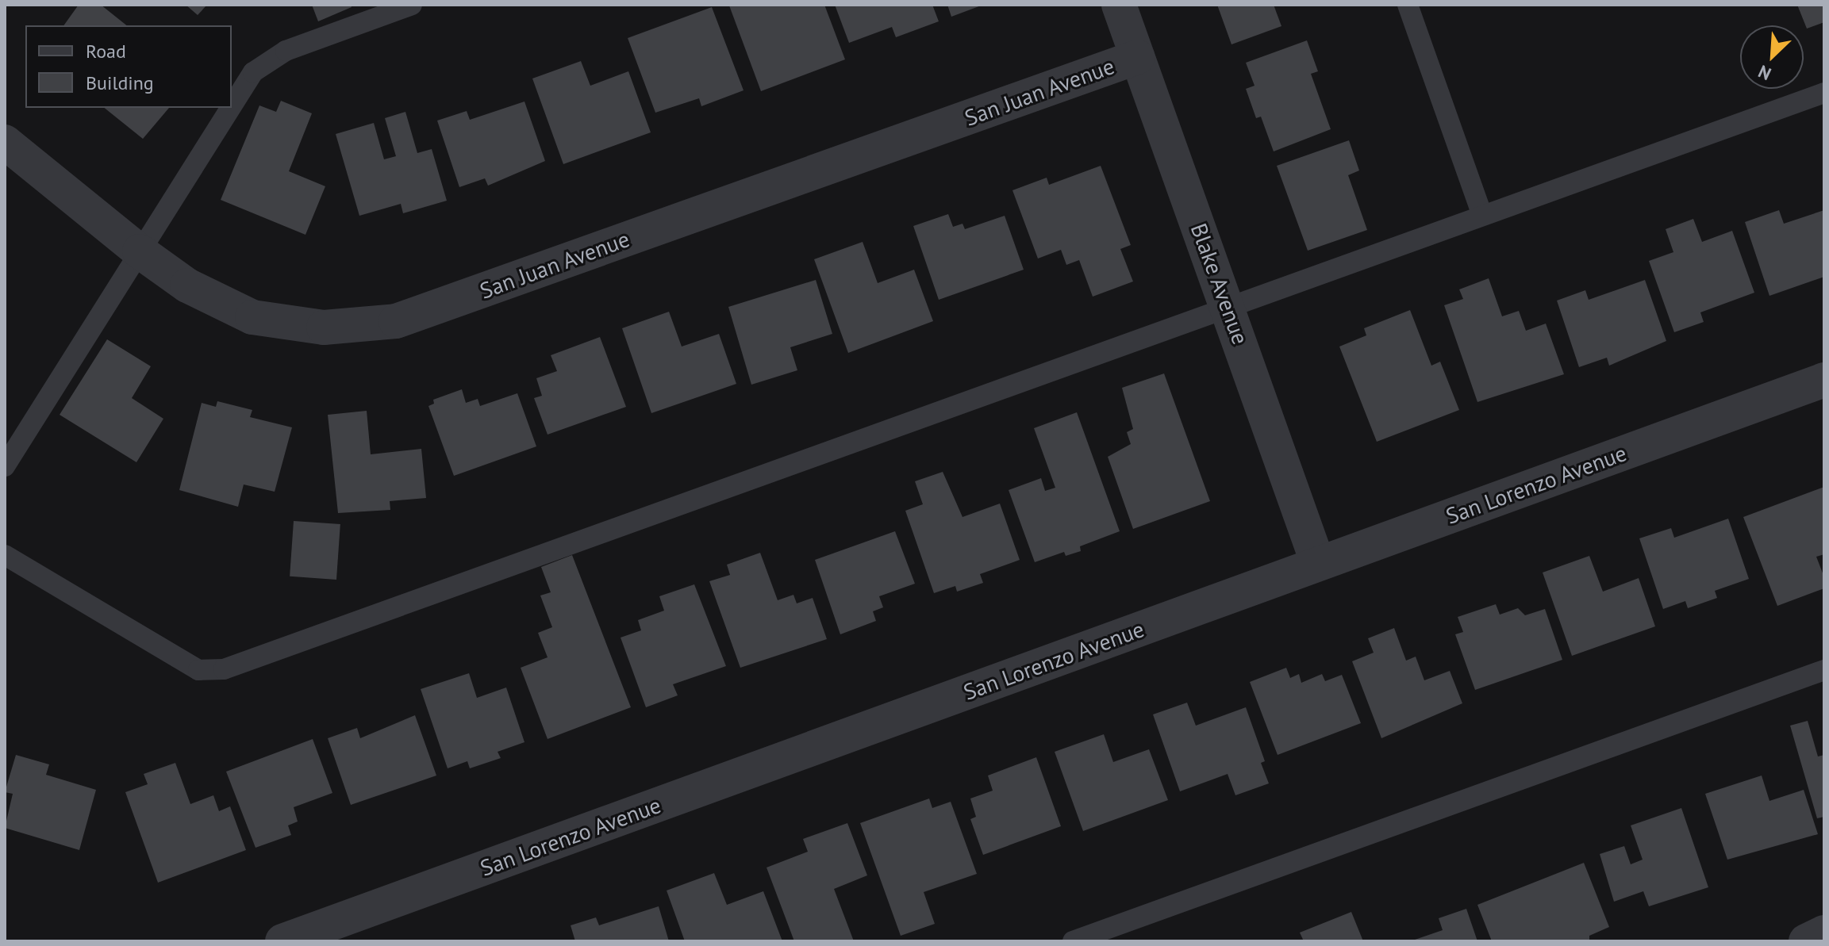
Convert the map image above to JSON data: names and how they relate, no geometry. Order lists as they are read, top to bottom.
{
  "streets": {
    "street": ["San Juan Avenue", "Blake Avenue", "San Lorenzo Avenue"]
  },
  "crossings": [
    ["San Juan Avenue", "Blake Avenue"],
    ["Blake Avenue", "San Lorenzo Avenue"]
  ],
  "legend": ["Road", "Building"],
  "north": "bottom left"
}
